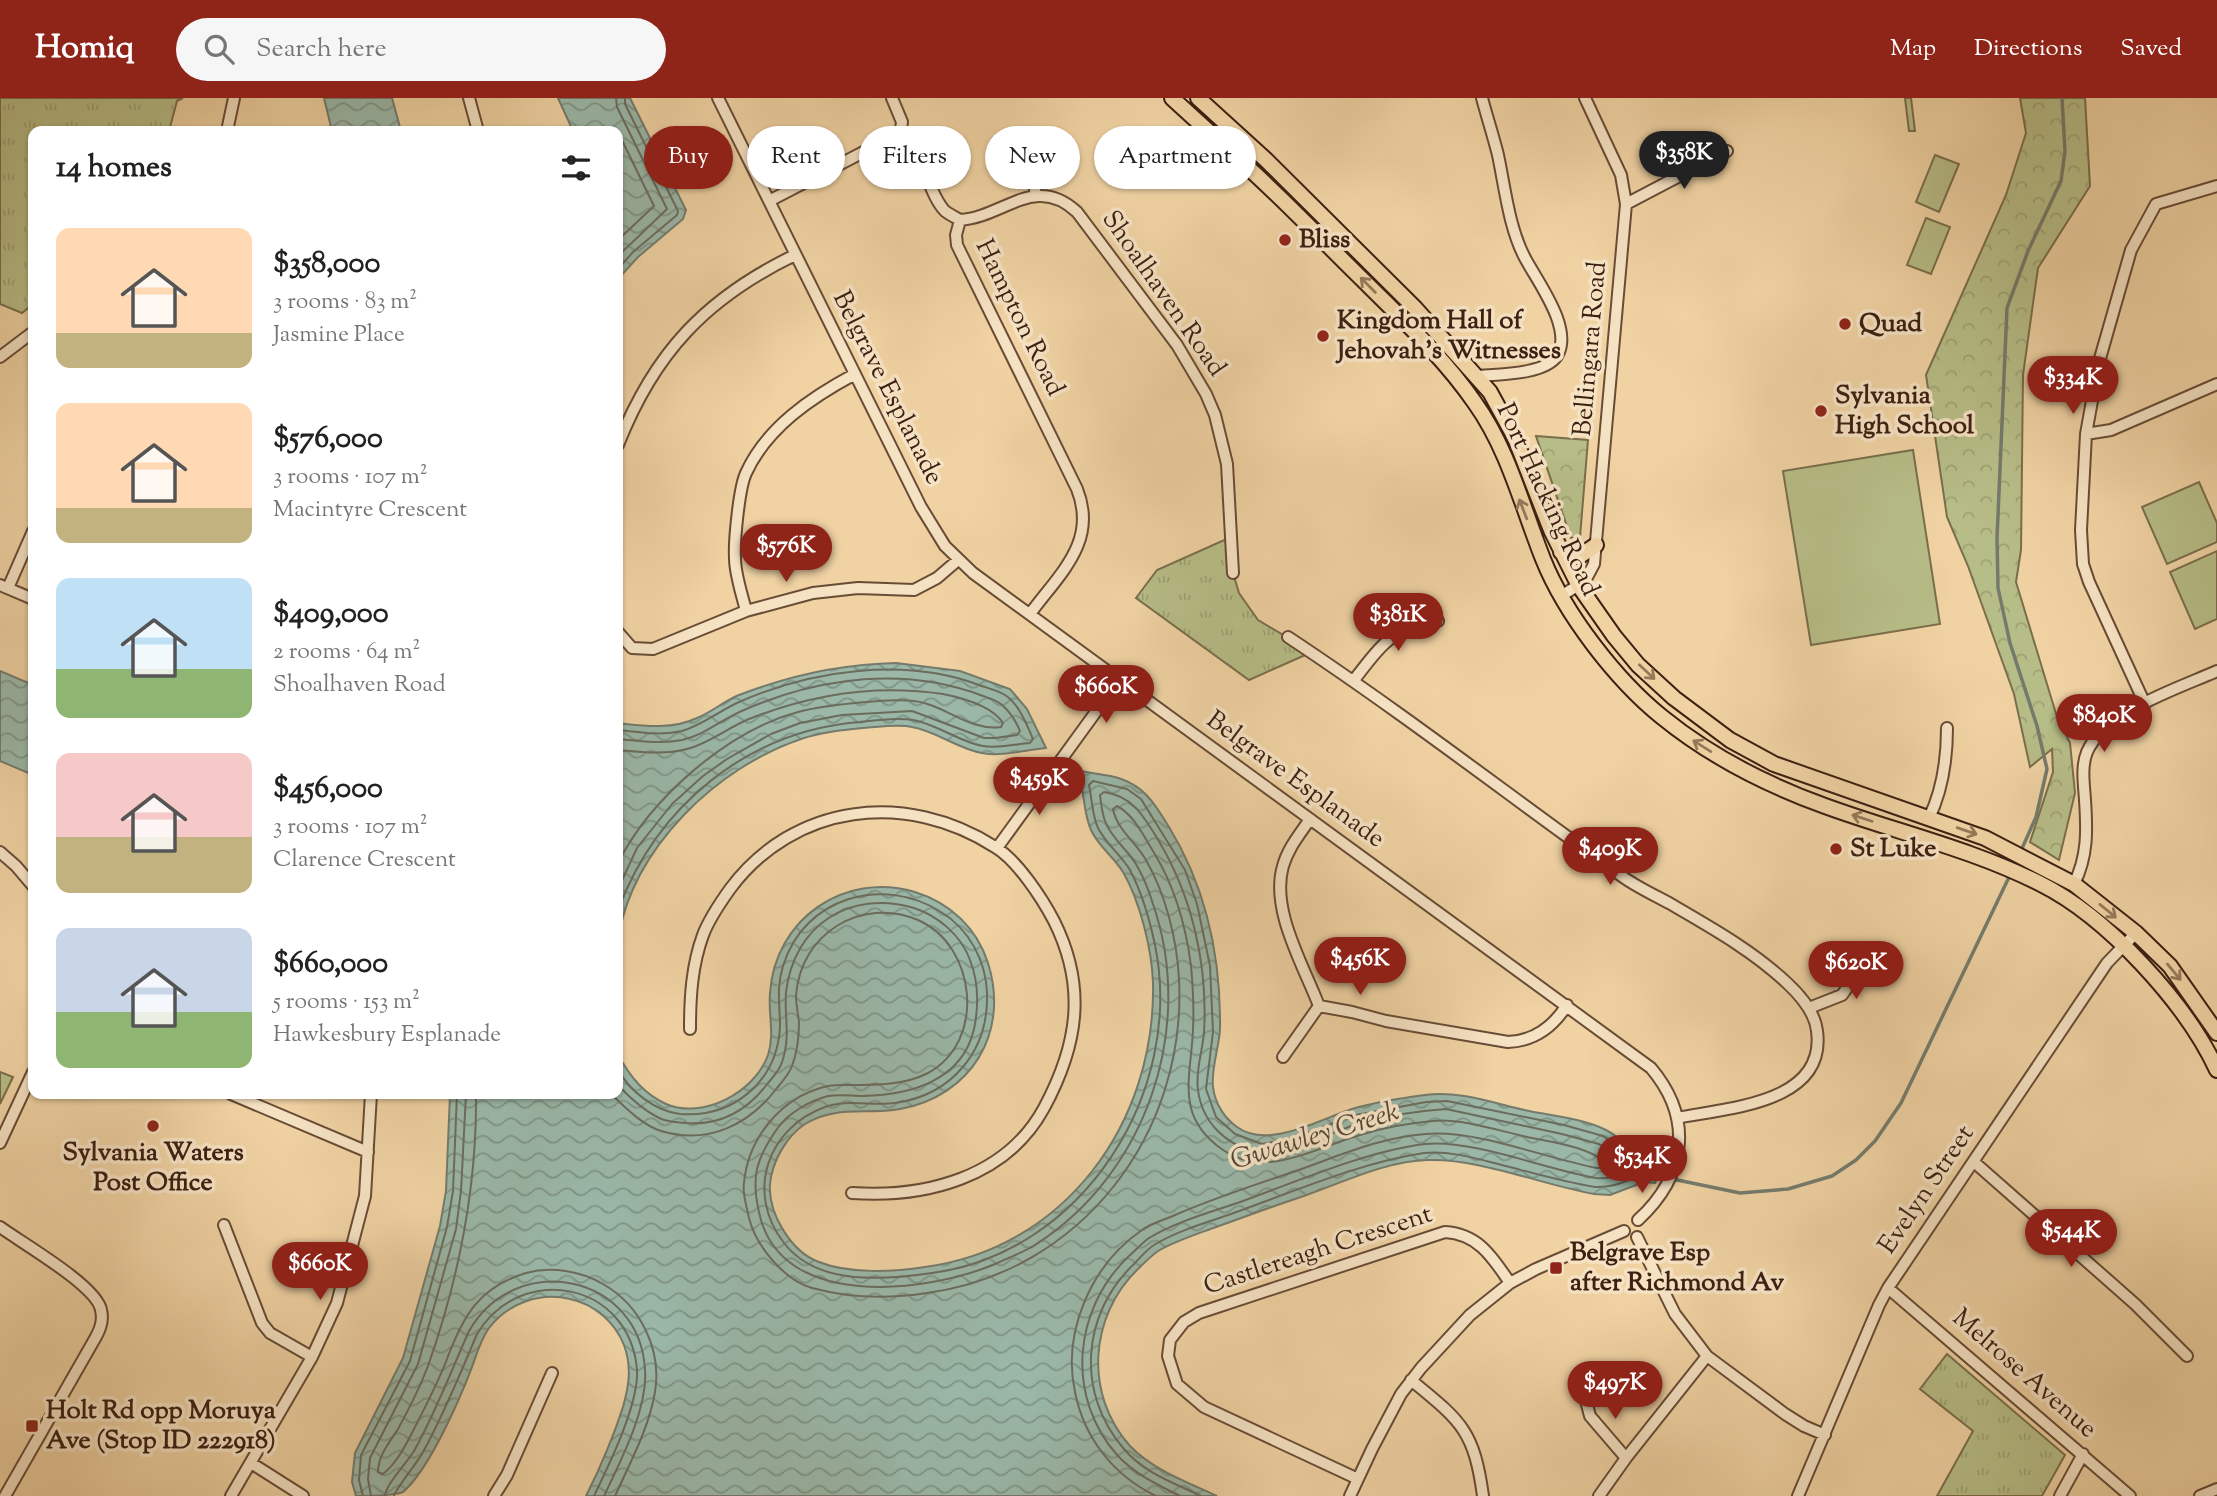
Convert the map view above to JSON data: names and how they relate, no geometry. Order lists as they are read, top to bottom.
{
  "streets": {
    "main road": ["Port Hacking Road"],
    "street": [
      "Shoalhaven Road",
      "Hampton Road",
      "Bellingara Road",
      "Belgrave Esplanade",
      "Evelyn Street",
      "Castlereagh Crescent",
      "Melrose Avenue"
    ]
  },
  "crossings": [
    ["Hampton Road", "Belgrave Esplanade"],
    ["Bellingara Road", "Port Hacking Road"],
    ["Port Hacking Road", "Evelyn Street"],
    ["Evelyn Street", "Melrose Avenue"]
  ],
  "water": ["Gwawley Creek"],
  "places": {
    "other": [
      "Bliss",
      "Quad",
      "Kingdom Hall of Jehovah's Witnesses",
      "Sylvania High School",
      "St Luke",
      "Sylvania Waters Post Office"
    ],
    "transit": ["Belgrave Esp after Richmond Av", "Holt Rd opp Moruya Ave (Stop ID 222918)"]
  },
  "page": {
    "header": "Homiq",
    "search": "Search here",
    "nav": ["Map", "Directions", "Saved"],
    "chip": [
      "Buy",
      "Rent",
      "Filters",
      "New",
      "Apartment"
    ],
    "heading": "14 homes",
    "price": [
      "$358K",
      "$334K",
      "$576K",
      "$381K",
      "$660K",
      "$840K",
      "$459K",
      "$409K",
      "$456K",
      "$620K",
      "$534K",
      "$544K",
      "$660K",
      "$497K"
    ],
    "list": [
      {
        "name": "$358,000",
        "note": "3 rooms · 83 m² · Jasmine Place"
      },
      {
        "name": "$576,000",
        "note": "3 rooms · 107 m² · Macintyre Crescent"
      },
      {
        "name": "$409,000",
        "note": "2 rooms · 64 m² · Shoalhaven Road"
      },
      {
        "name": "$456,000",
        "note": "3 rooms · 107 m² · Clarence Crescent"
      },
      {
        "name": "$660,000",
        "note": "5 rooms · 153 m² · Hawkesbury Esplanade"
      }
    ]
  }
}
